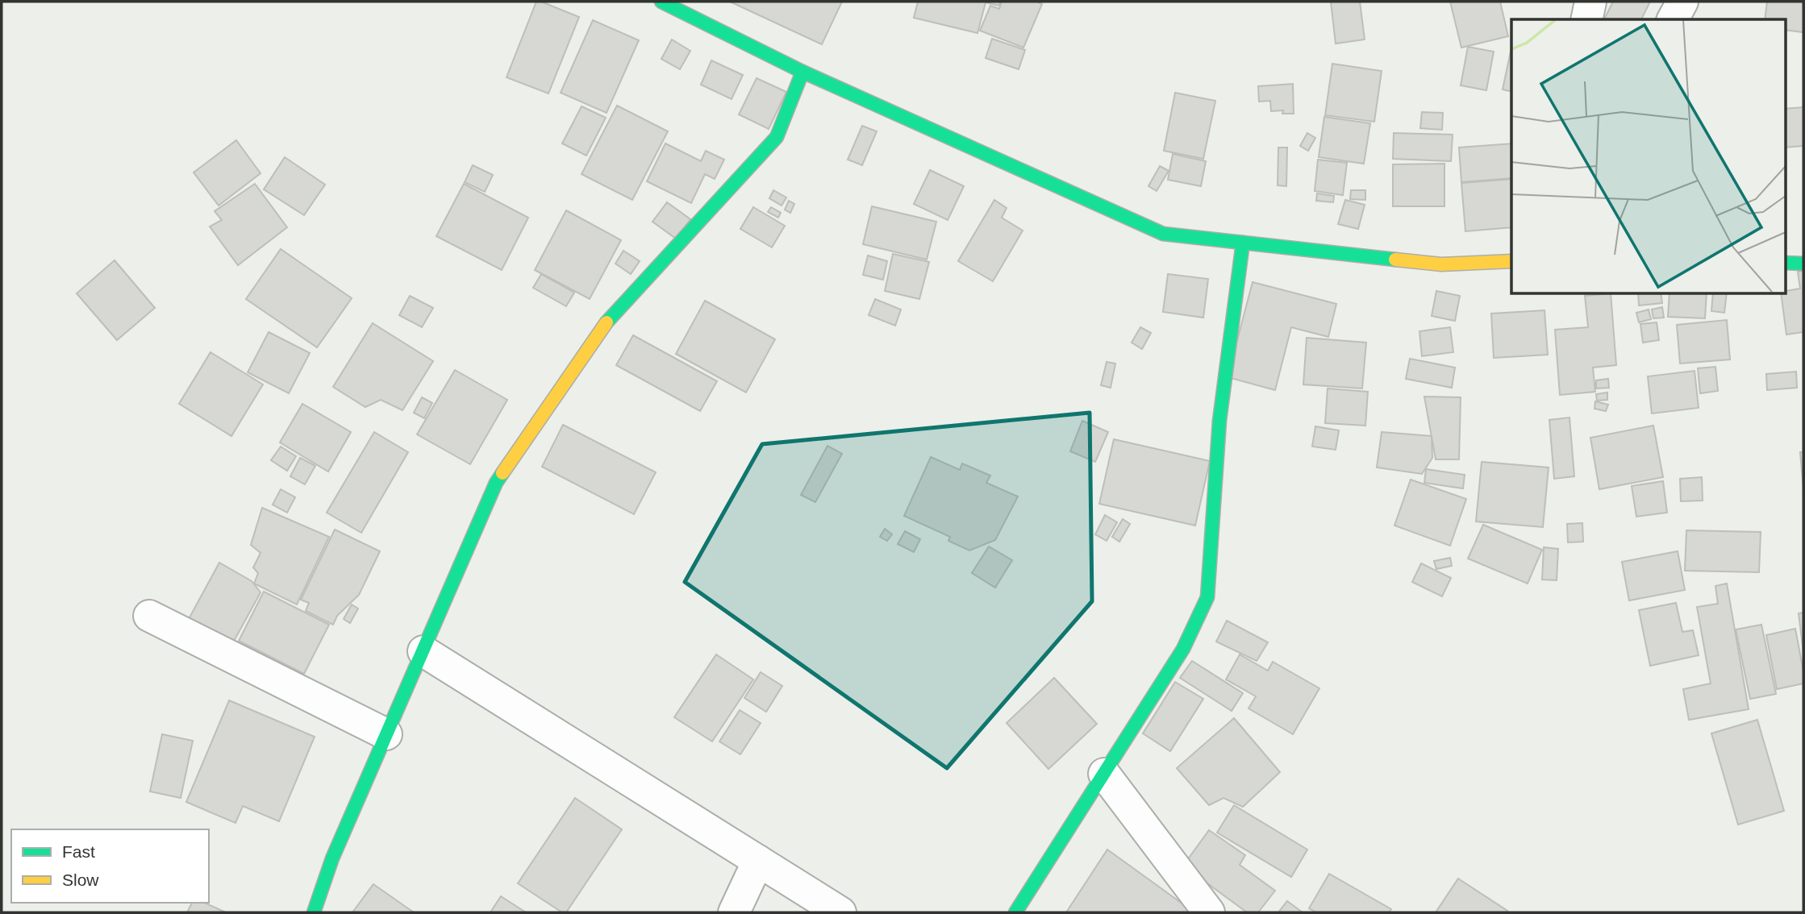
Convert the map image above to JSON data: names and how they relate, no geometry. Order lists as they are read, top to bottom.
{
  "legend": ["Fast", "Slow"]
}
